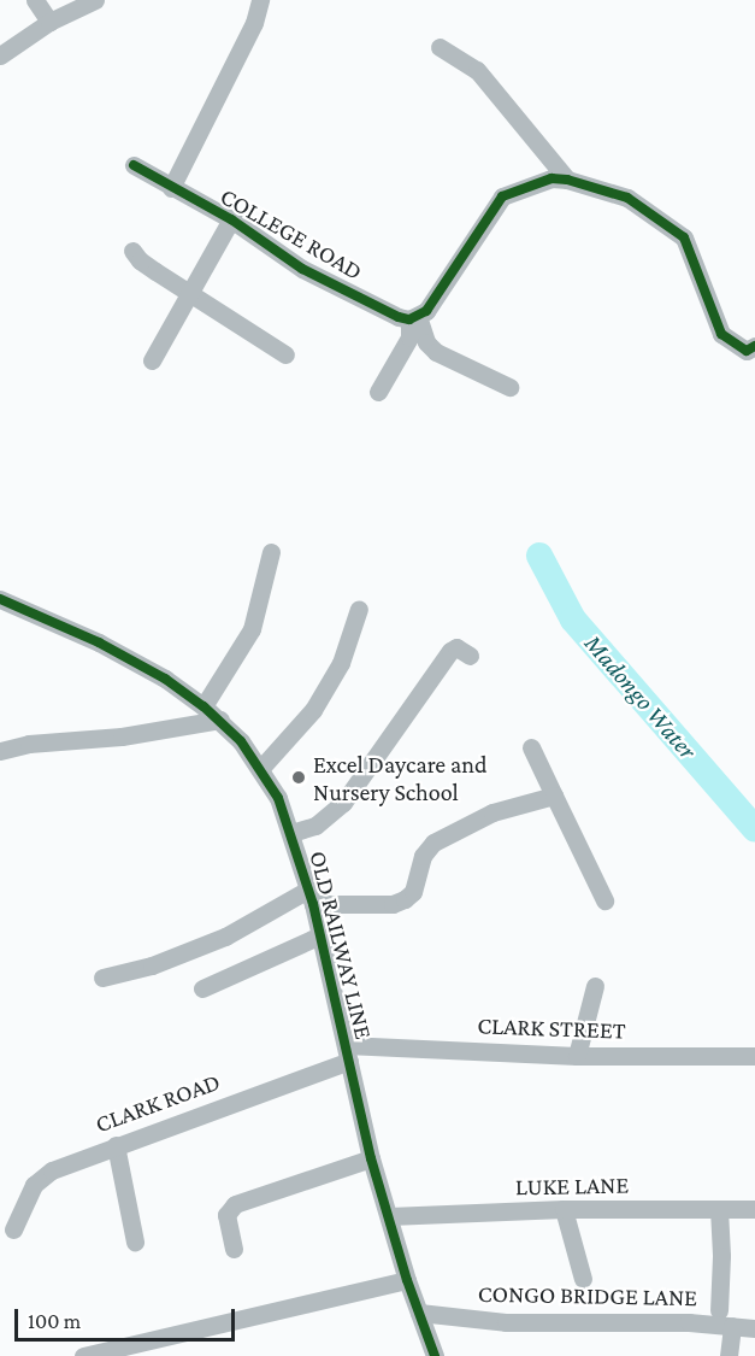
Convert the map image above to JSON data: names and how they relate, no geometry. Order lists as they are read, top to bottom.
{
  "streets": {
    "street": [
      "COLLEGE ROAD",
      "OLD RAILWAY LINE",
      "CLARK STREET",
      "CLARK ROAD",
      "LUKE LANE",
      "CONGO BRIDGE LANE"
    ]
  },
  "crossings": [
    ["OLD RAILWAY LINE", "CLARK STREET"],
    ["OLD RAILWAY LINE", "CLARK ROAD"],
    ["OLD RAILWAY LINE", "LUKE LANE"],
    ["OLD RAILWAY LINE", "CONGO BRIDGE LANE"],
    ["CLARK STREET", "CLARK ROAD"]
  ],
  "water": ["Madongo Water"],
  "places": ["Excel Daycare and Nursery School"],
  "scale_bar": "100 m"
}
